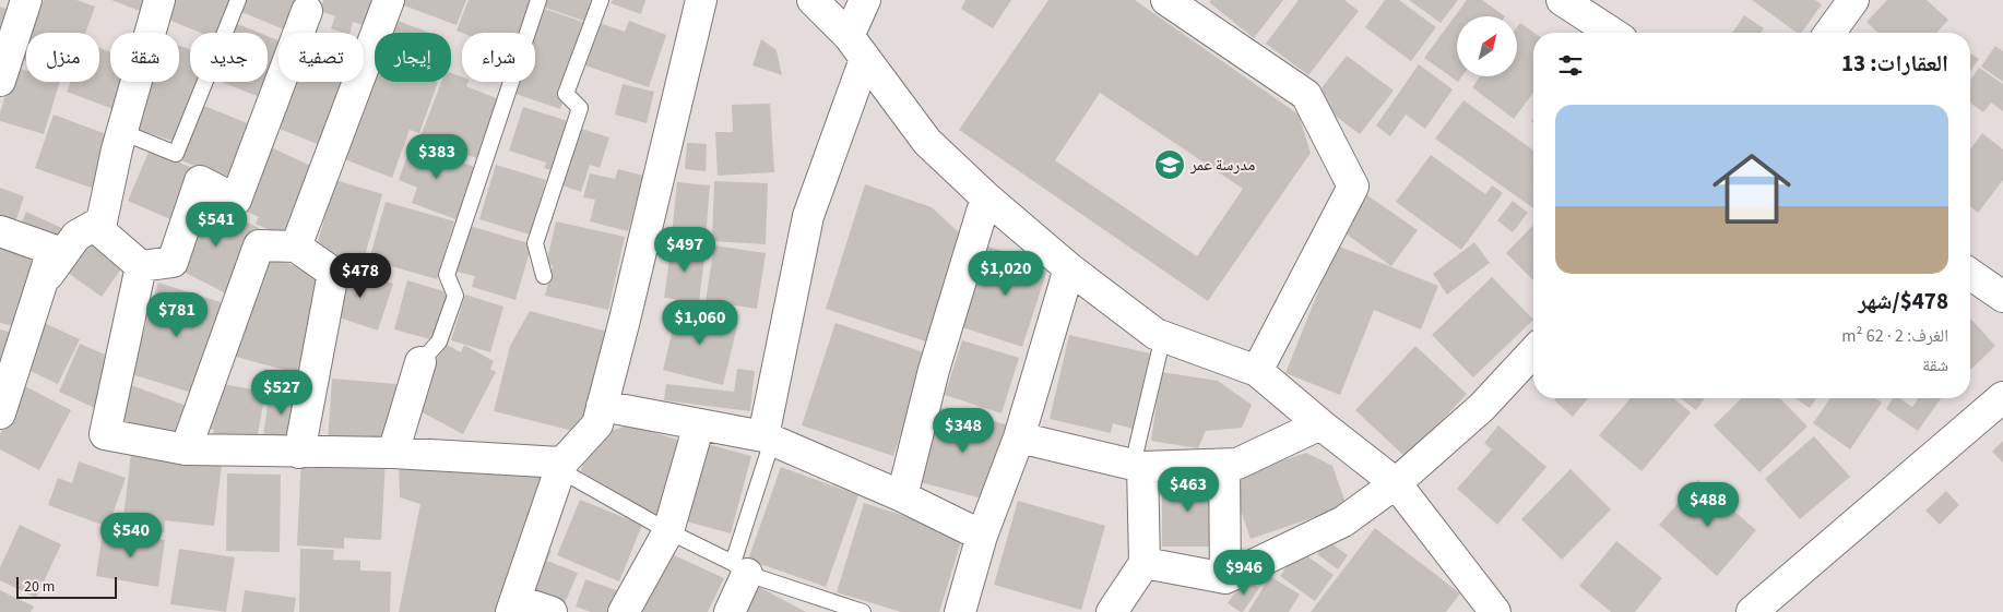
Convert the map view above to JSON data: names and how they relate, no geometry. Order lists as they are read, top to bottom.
{
  "places": {
    "school or university": ["مدرسة عمر"]
  },
  "scale_bar": "20 m",
  "north": "top right",
  "page": {
    "chip": [
      "شراء",
      "إيجار",
      "تصفية",
      "جديد",
      "شقة",
      "منزل"
    ],
    "heading": "العقارات: 13",
    "list": [
      {
        "name": "$478/شهر",
        "note": "الغرف: 2 · 62 m² · شقة"
      }
    ],
    "price": [
      "$383",
      "$541",
      "$497",
      "$1,020",
      "$478",
      "$781",
      "$1,060",
      "$527",
      "$348",
      "$463",
      "$488",
      "$540",
      "$946"
    ],
    "scale": "20 m"
  }
}
